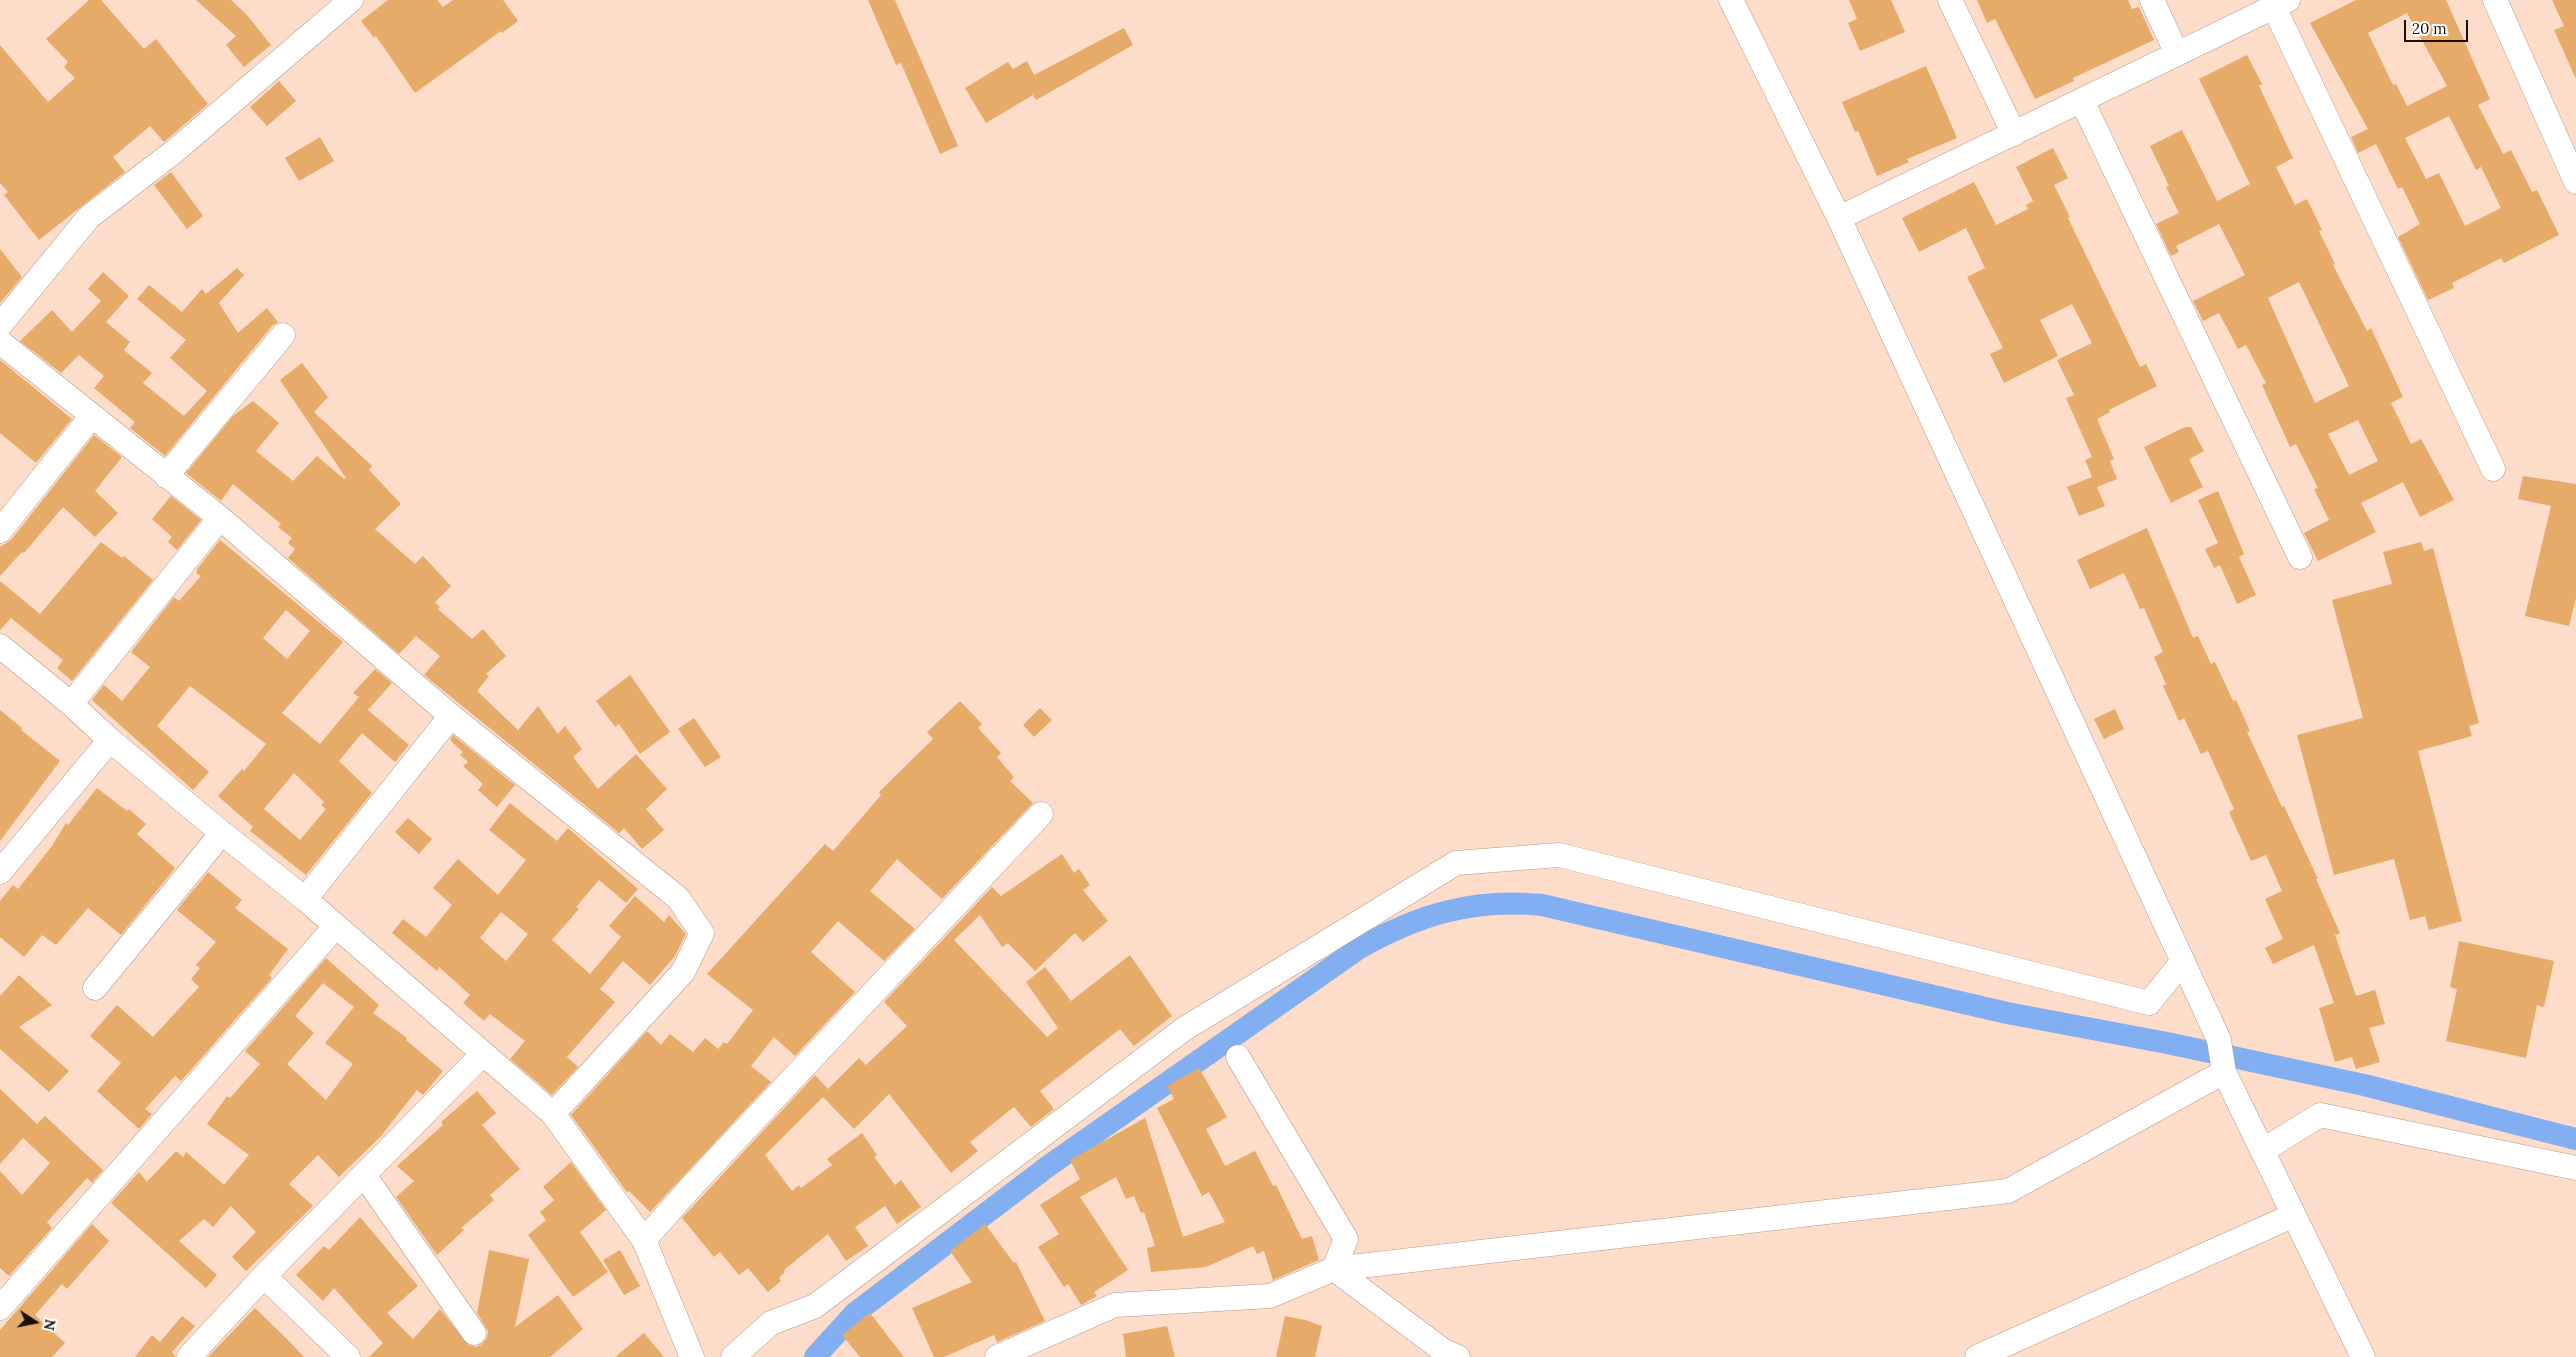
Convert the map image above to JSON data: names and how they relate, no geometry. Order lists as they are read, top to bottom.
{
  "scale_bar": "20 m",
  "north": "right"
}
